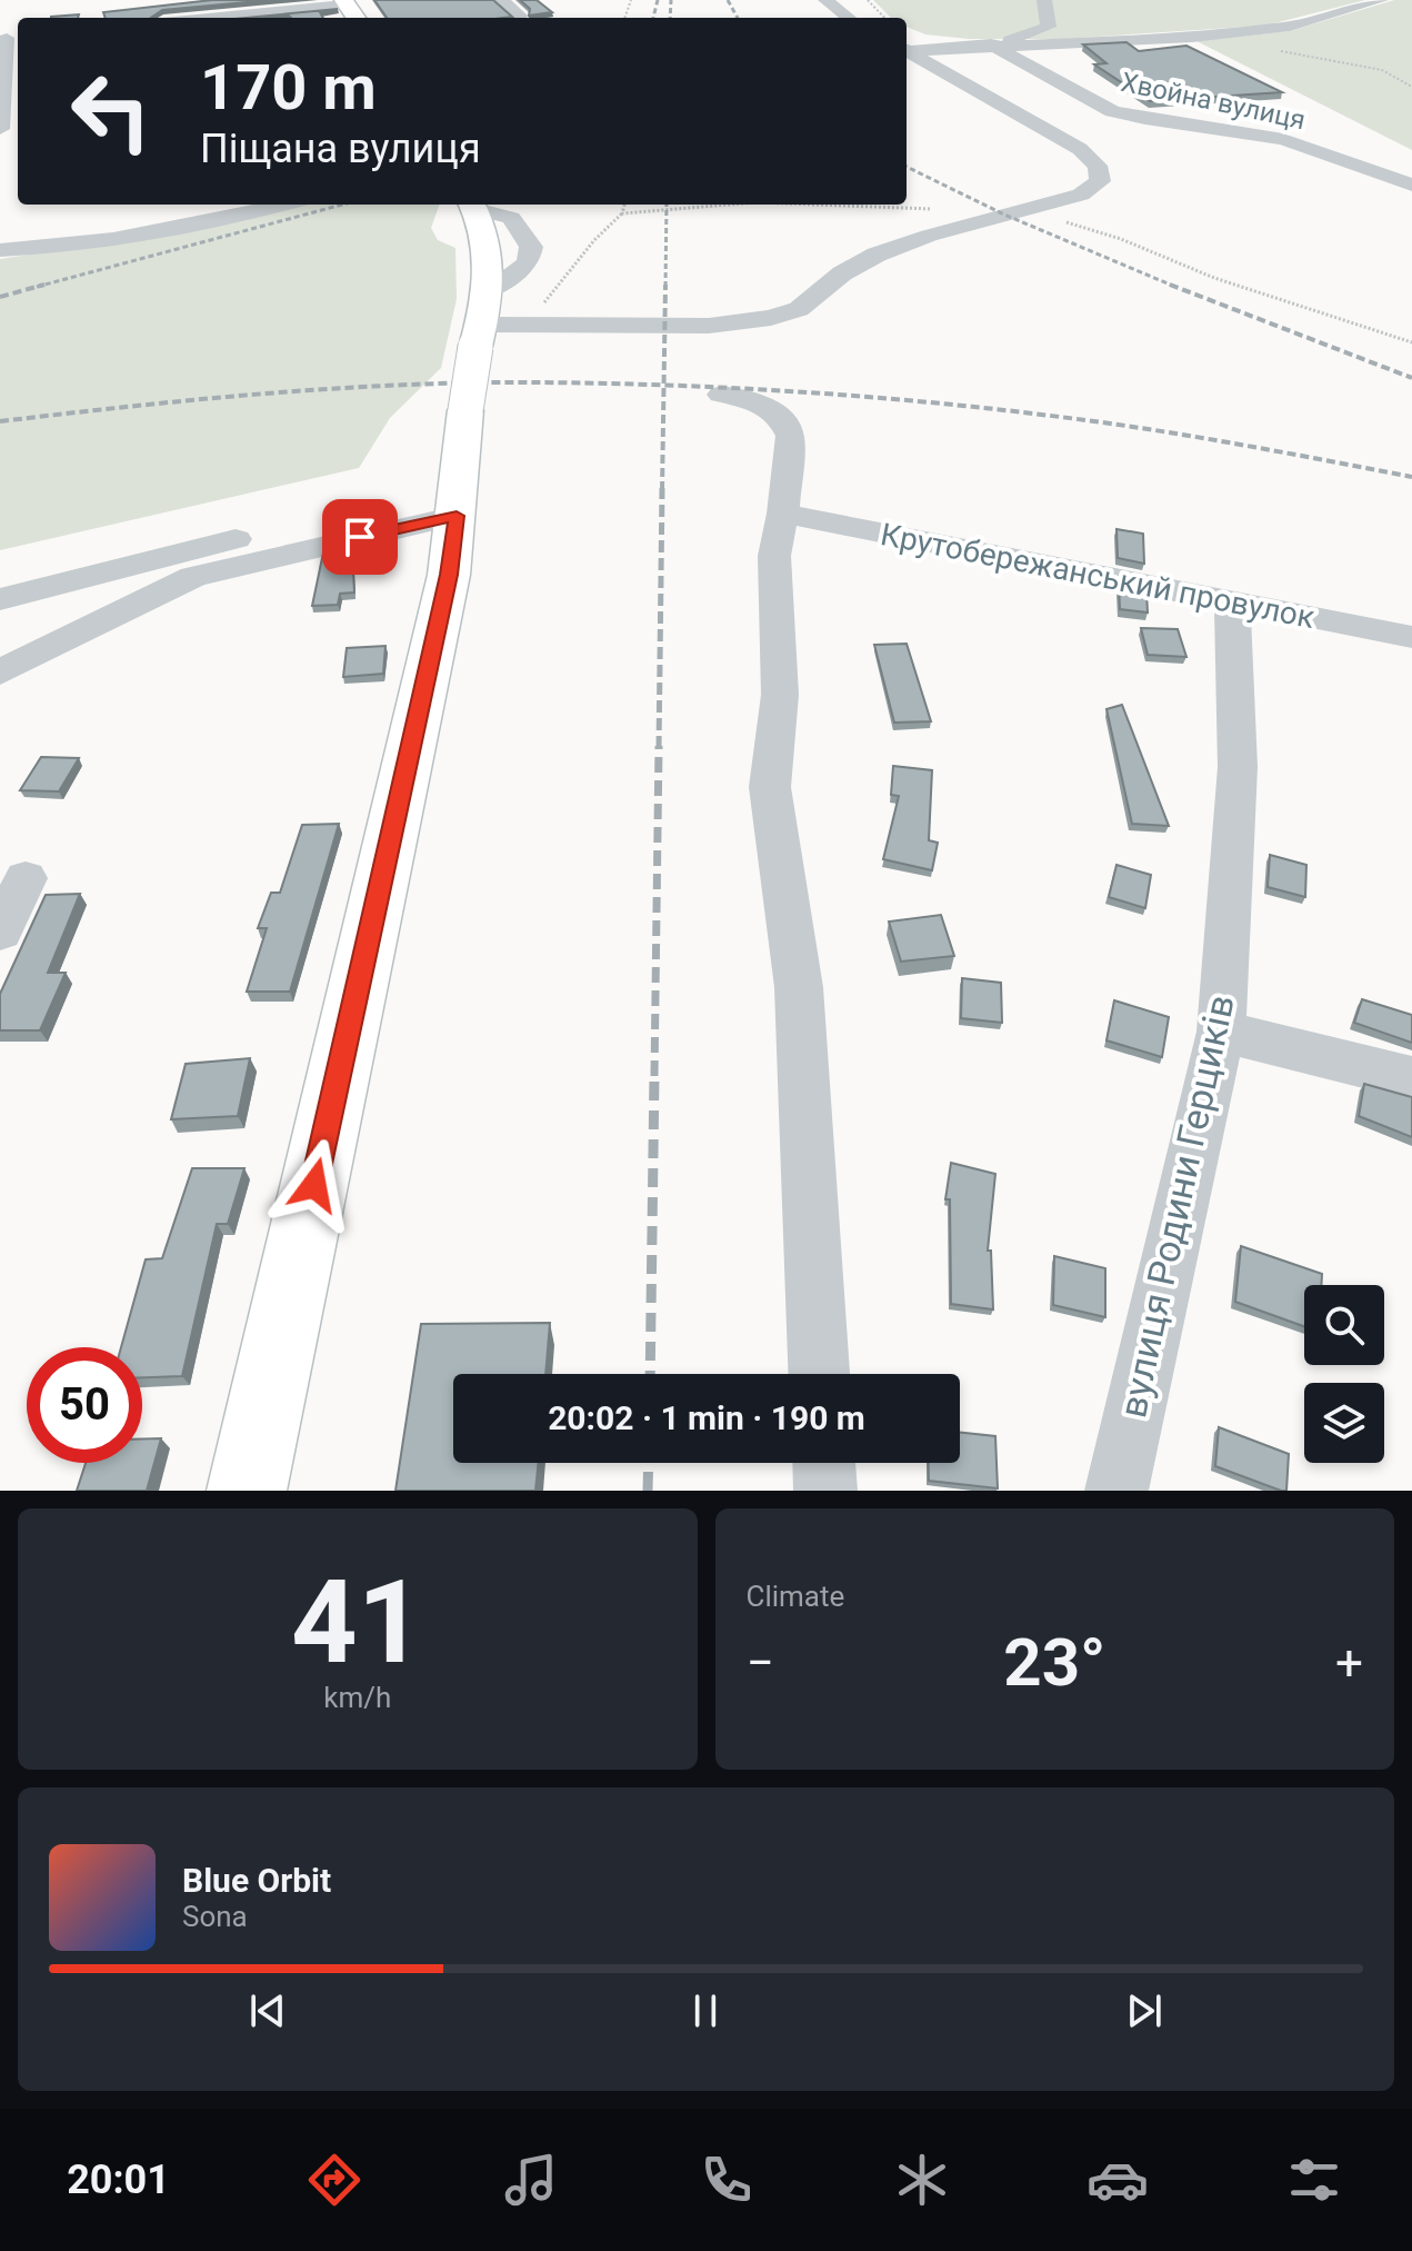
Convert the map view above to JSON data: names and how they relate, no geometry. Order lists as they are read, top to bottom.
{
  "streets": {
    "street": ["Хвойна вулиця", "Крутобережанський провулок", "вулиця Родини Герциків"]
  },
  "crossings": [
    ["Крутобережанський провулок", "вулиця Родини Герциків"]
  ],
  "page": {
    "turn": ["170 m", "Піщана вулиця"],
    "limit": "50",
    "trip": "20:02 · 1 min · 190 m",
    "tile": [
      ["41", "km/h"],
      "Climate"
    ],
    "heat": ["−", "23°", "+"],
    "song": ["Blue Orbit", "Sona"],
    "tabs": "20:01"
  }
}
